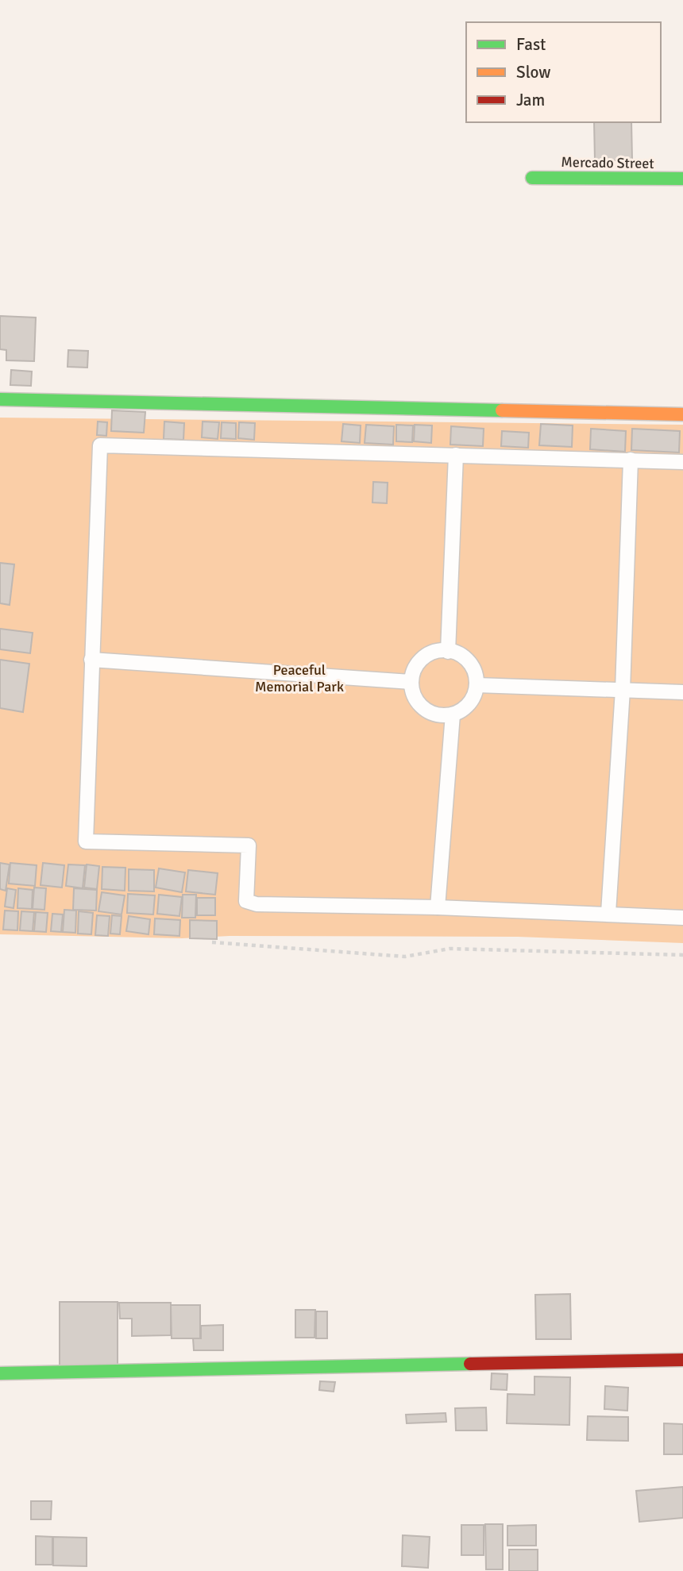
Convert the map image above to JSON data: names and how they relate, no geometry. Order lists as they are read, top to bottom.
{
  "streets": {
    "street": ["Mercado Street"]
  },
  "parks": ["Peaceful Memorial Park"],
  "legend": ["Fast", "Slow", "Jam"]
}
